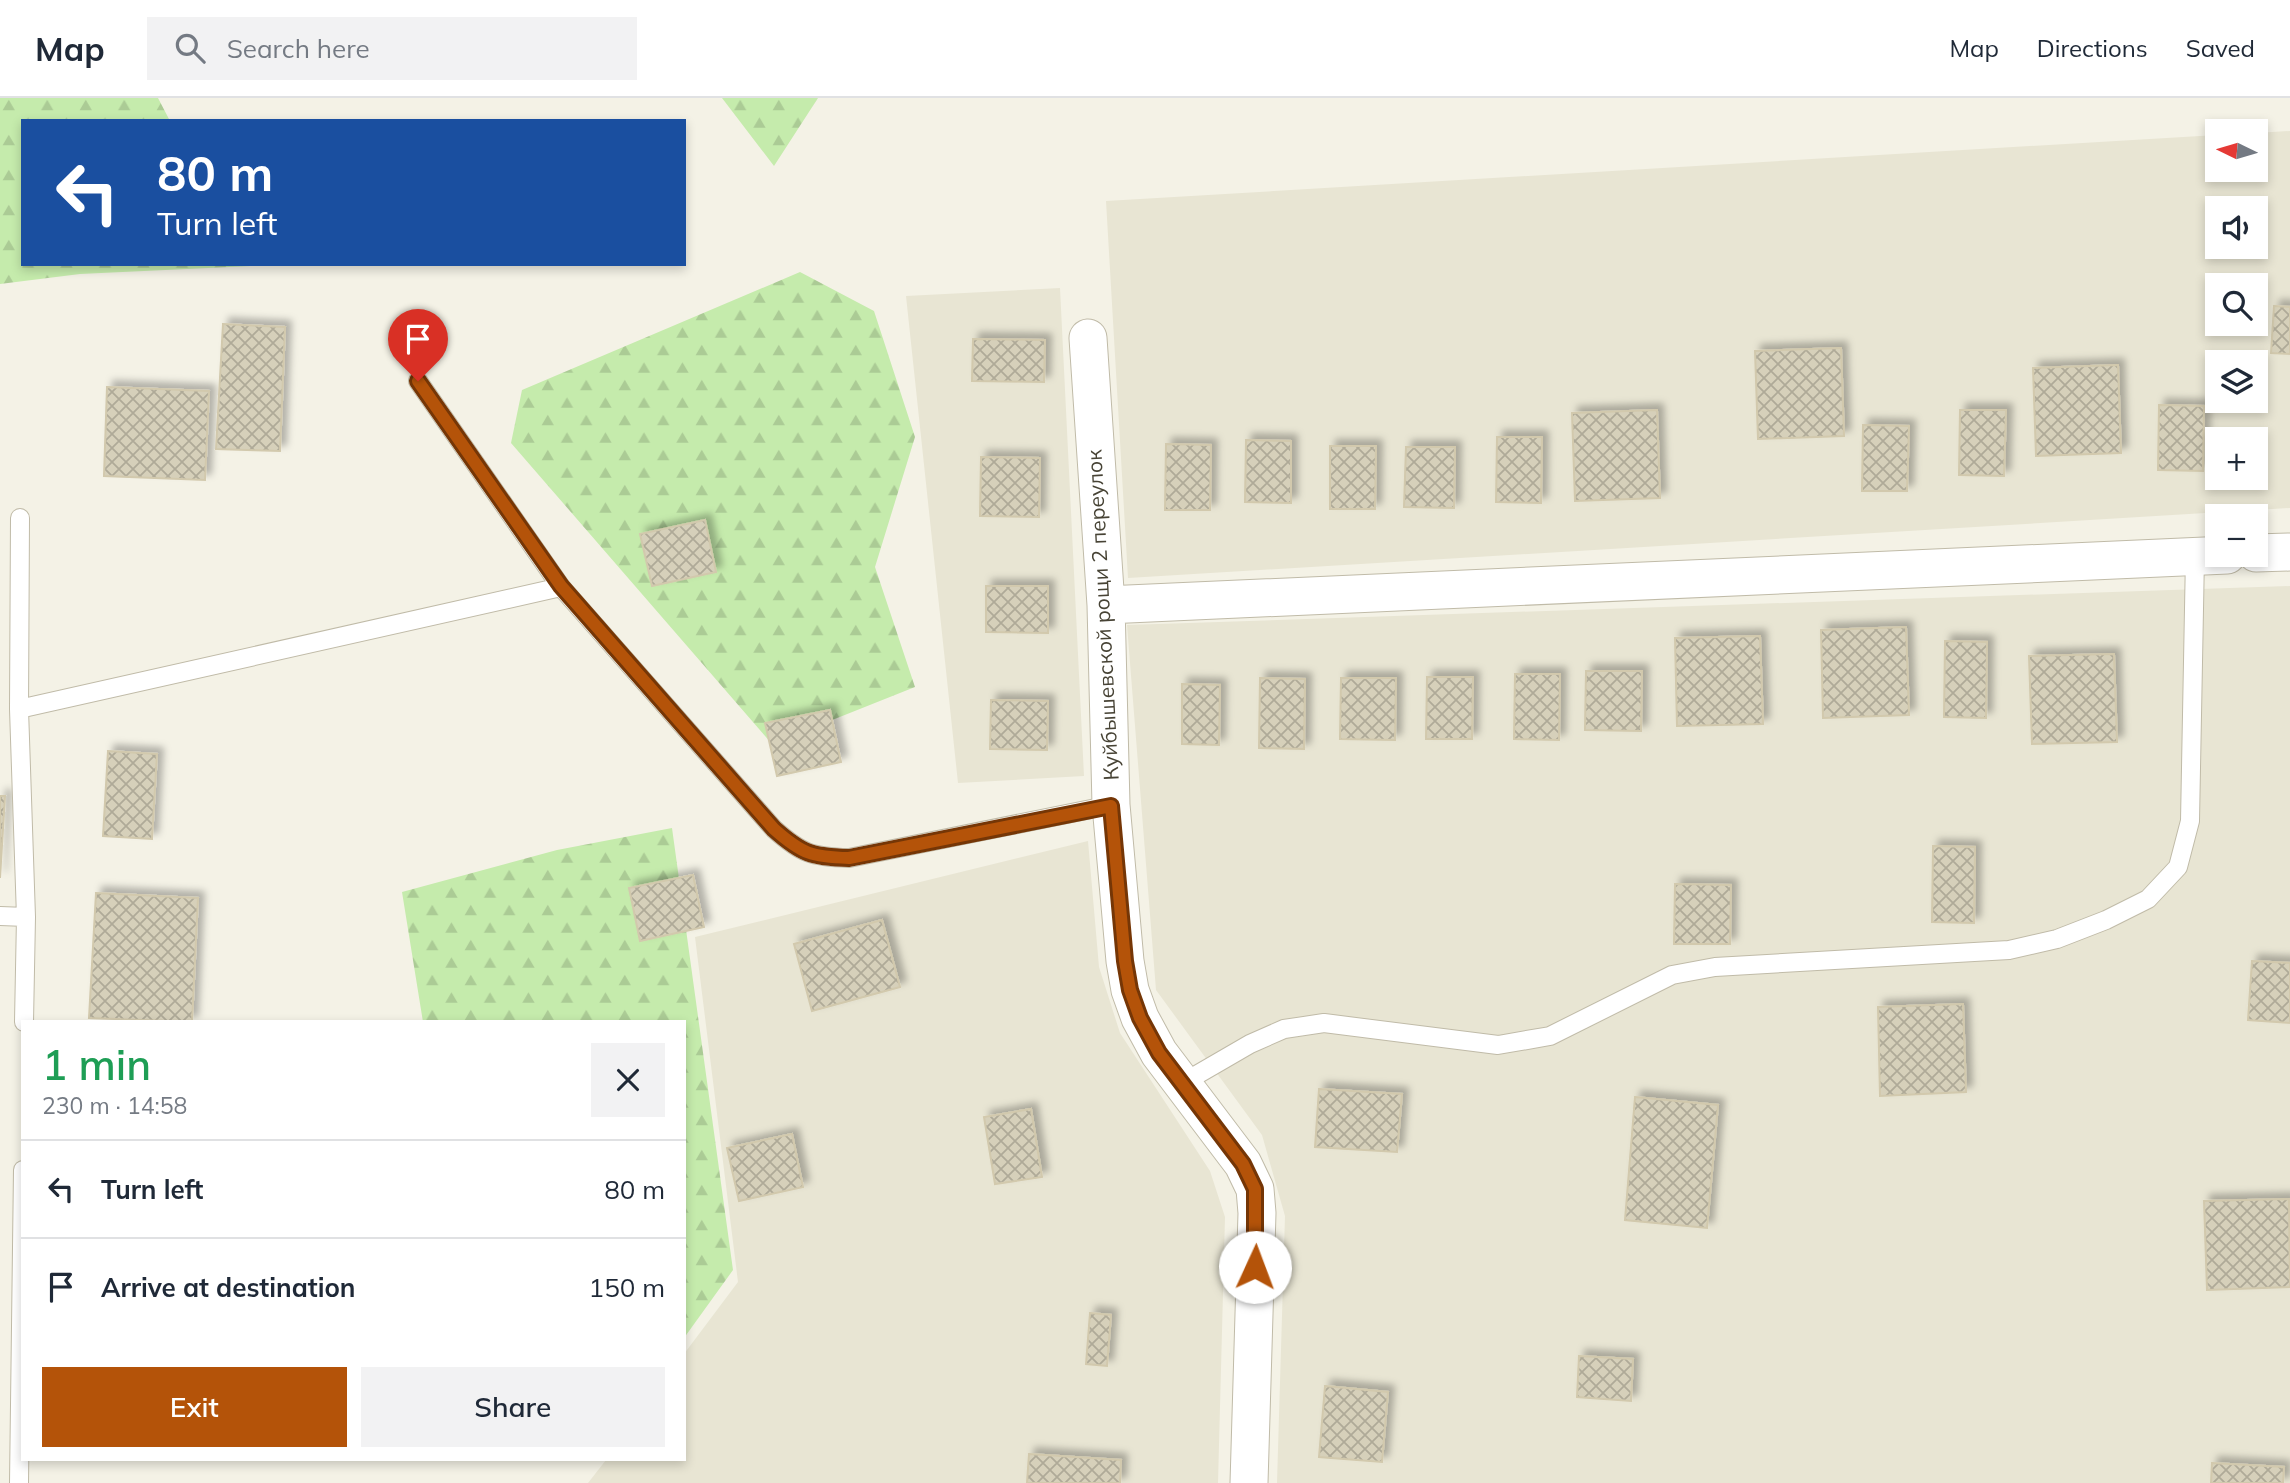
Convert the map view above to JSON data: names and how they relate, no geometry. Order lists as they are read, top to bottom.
{
  "streets": {
    "street": ["Куйбышевской рощи 2 переулок"]
  },
  "north": "left",
  "page": {
    "header": "Map",
    "search": "Search here",
    "nav": ["Map", "Directions", "Saved"],
    "map_buttons": ["+", "−"],
    "turn": ["80 m", "Turn left"],
    "heading": ["1 min", "230 m · 14:58"],
    "list": [
      {
        "name": "Turn left",
        "value": "80 m"
      },
      {
        "name": "Arrive at destination",
        "value": "150 m"
      }
    ],
    "buttons": ["Exit", "Share"]
  }
}
